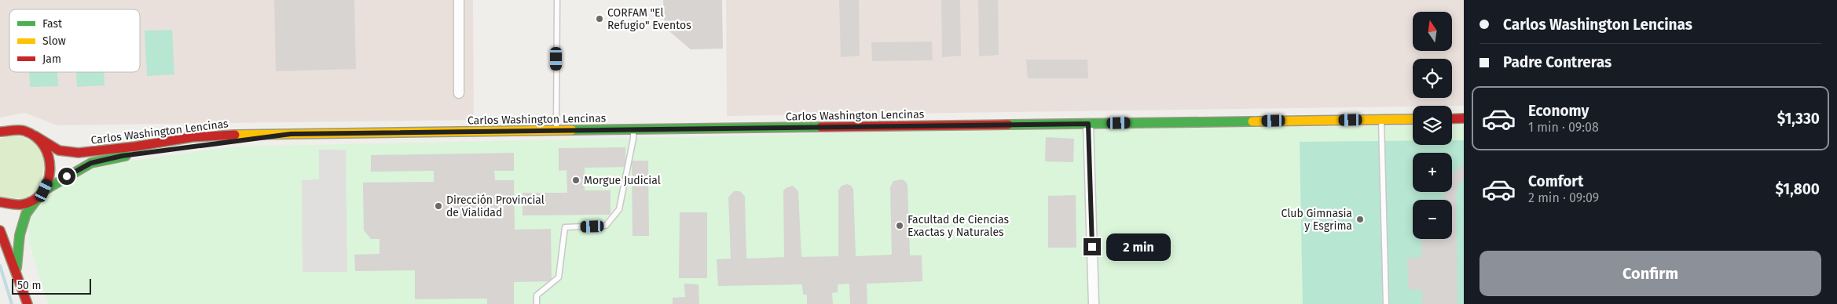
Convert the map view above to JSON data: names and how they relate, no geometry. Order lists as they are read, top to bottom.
{
  "streets": {
    "main road": ["Carlos Washington Lencinas"]
  },
  "places": [
    "CORFAM \"El Refugio\" Eventos",
    "Morgue Judicial",
    "Dirección Provincial de Vialidad",
    "Club Gimnasia y Esgrima",
    "Facultad de Ciencias Exactas y Naturales"
  ],
  "legend": ["Fast", "Slow", "Jam"],
  "scale_bar": "50 m",
  "north": "top",
  "page": {
    "banner": ["Carlos Washington Lencinas", "Padre Contreras"],
    "map_buttons": ["+", "−"],
    "list": [
      {
        "name": "Economy",
        "note": "1 min · 09:08",
        "value": "$1,330"
      },
      {
        "name": "Comfort",
        "note": "2 min · 09:09",
        "value": "$1,800"
      }
    ],
    "bubble": "2 min",
    "buttons": "Confirm",
    "scale": "50 m"
  }
}
